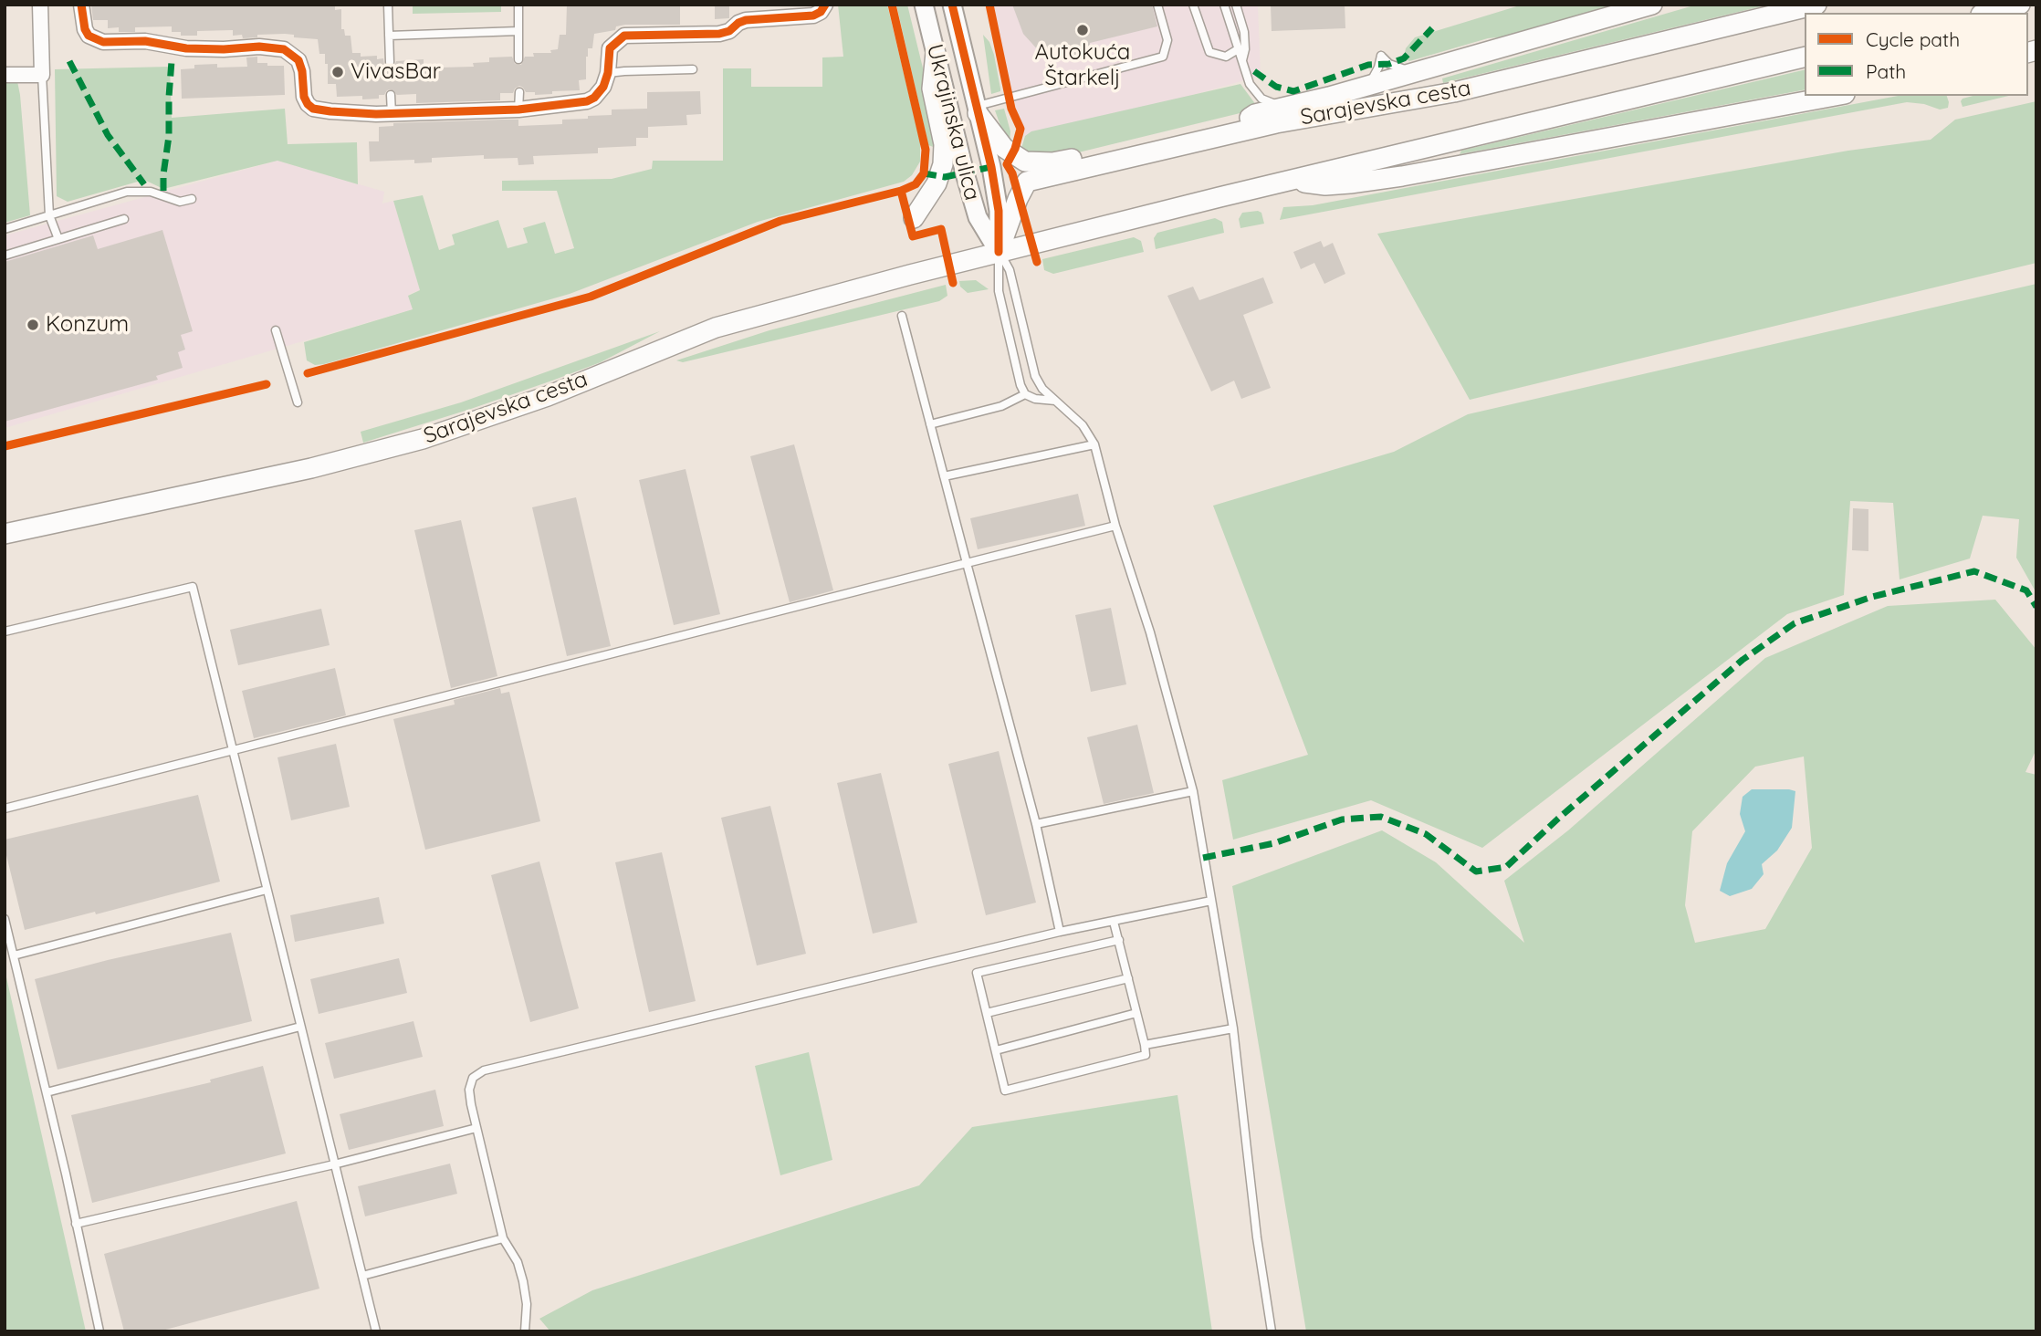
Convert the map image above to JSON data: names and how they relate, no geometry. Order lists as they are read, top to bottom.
{
  "streets": {
    "main road": ["Sarajevska cesta"],
    "street": ["Ukrajinska ulica"]
  },
  "crossings": [
    ["Sarajevska cesta", "Ukrajinska ulica"]
  ],
  "places": ["Autokuća Štarkelj", "VivasBar", "Konzum"],
  "legend": ["Cycle path", "Path"]
}
